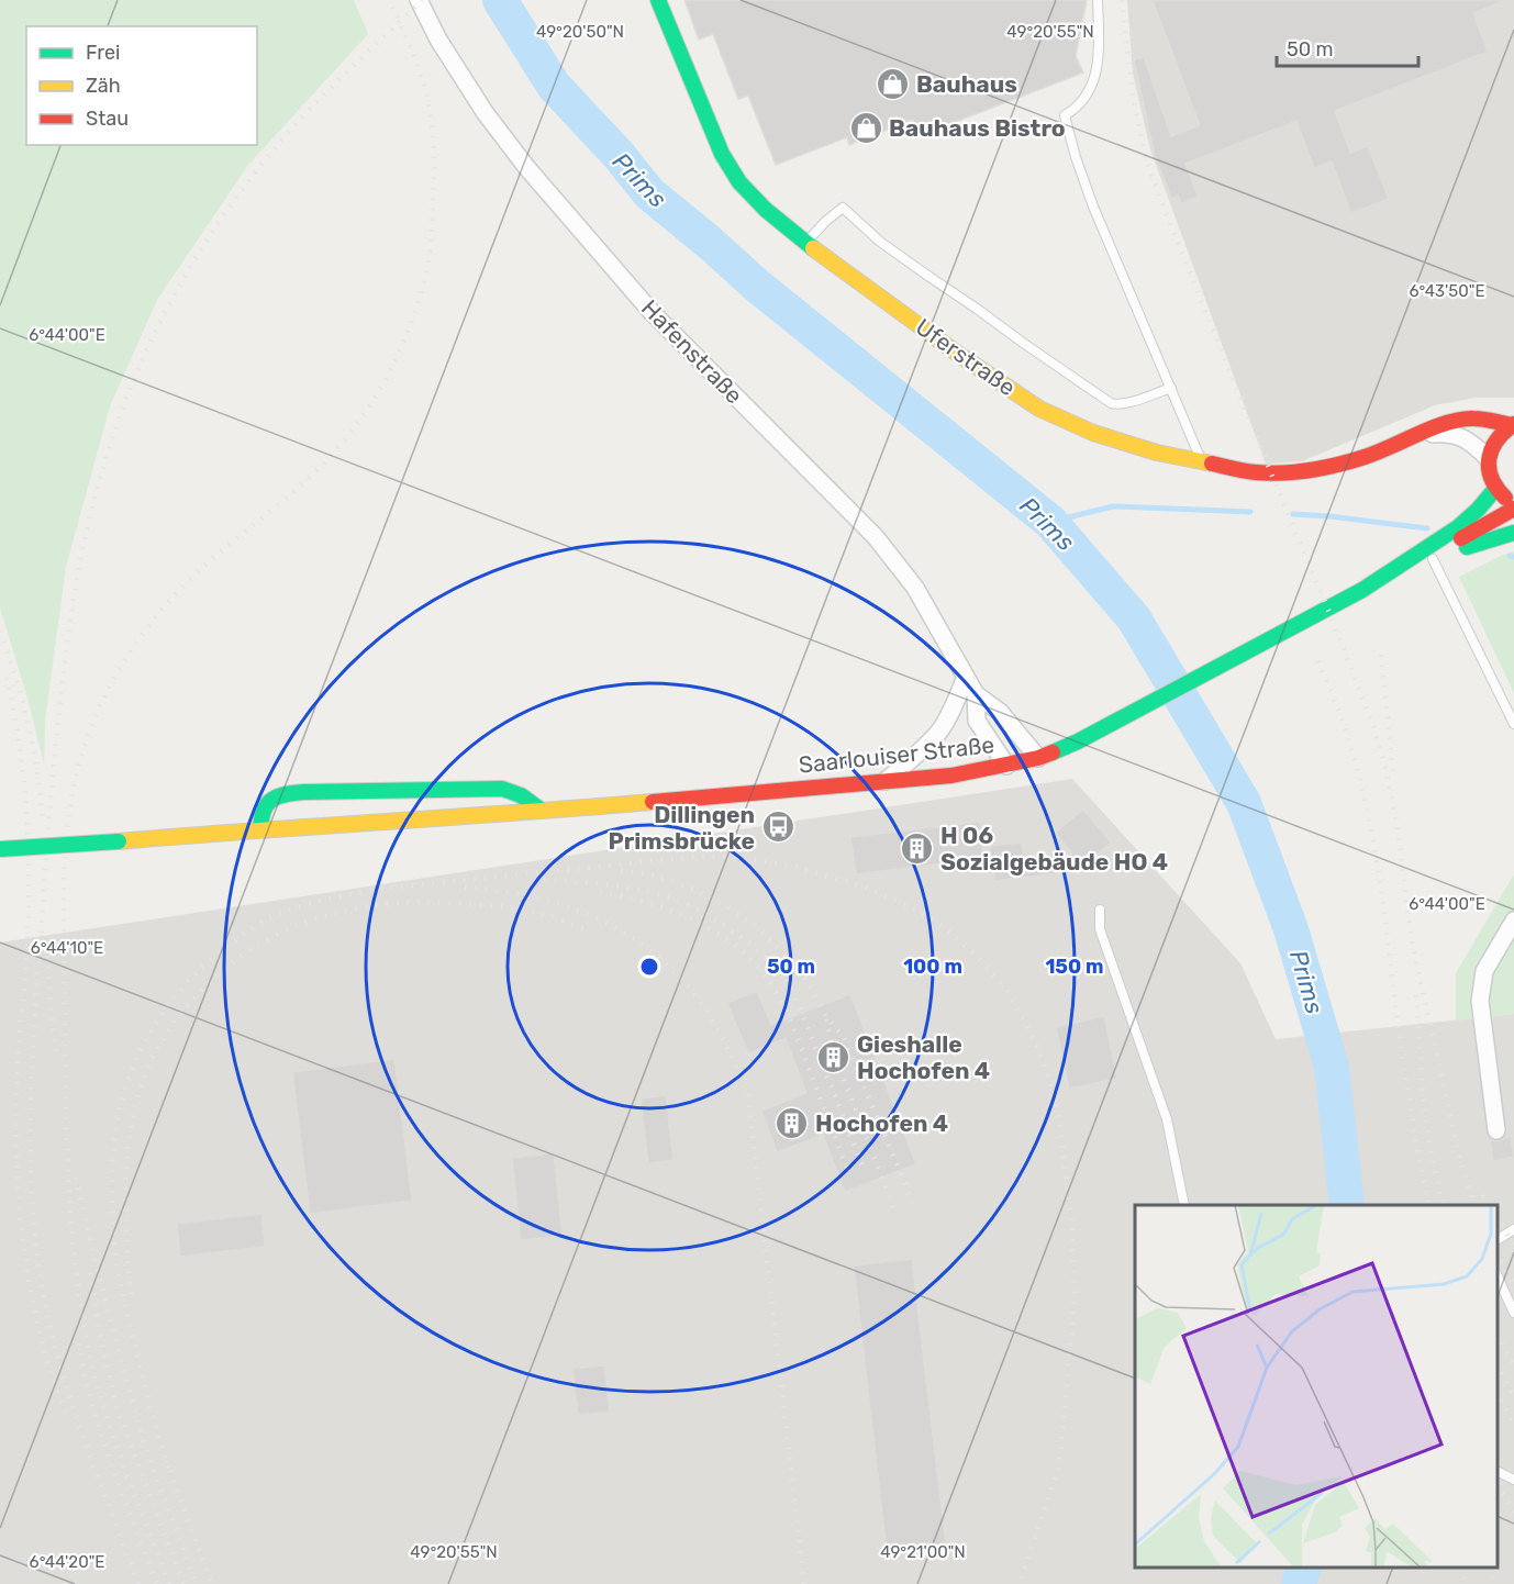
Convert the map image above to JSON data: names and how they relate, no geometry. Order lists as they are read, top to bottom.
{
  "streets": {
    "main road": ["Uferstraße", "Saarlouiser Straße"],
    "street": ["Hafenstraße"]
  },
  "crossings": [
    ["Hafenstraße", "Saarlouiser Straße"]
  ],
  "water": ["Prims"],
  "places": {
    "shop": ["Bauhaus", "Bauhaus Bistro"],
    "bus stop": ["Dillingen Primsbrücke"],
    "building": ["H 06 Sozialgebäude HO 4", "Gieshalle Hochofen 4", "Hochofen 4"]
  },
  "legend": ["Frei", "Zäh", "Stau"],
  "scale_bar": "50 m",
  "coordinates": [
    "49°20'55\"N",
    "49°20'50\"N",
    "6°43'50\"E",
    "6°44'00\"E",
    "6°44'10\"E",
    "49°21'00\"N",
    "6°44'20\"E"
  ],
  "rings": ["50 m", "100 m", "150 m"]
}
